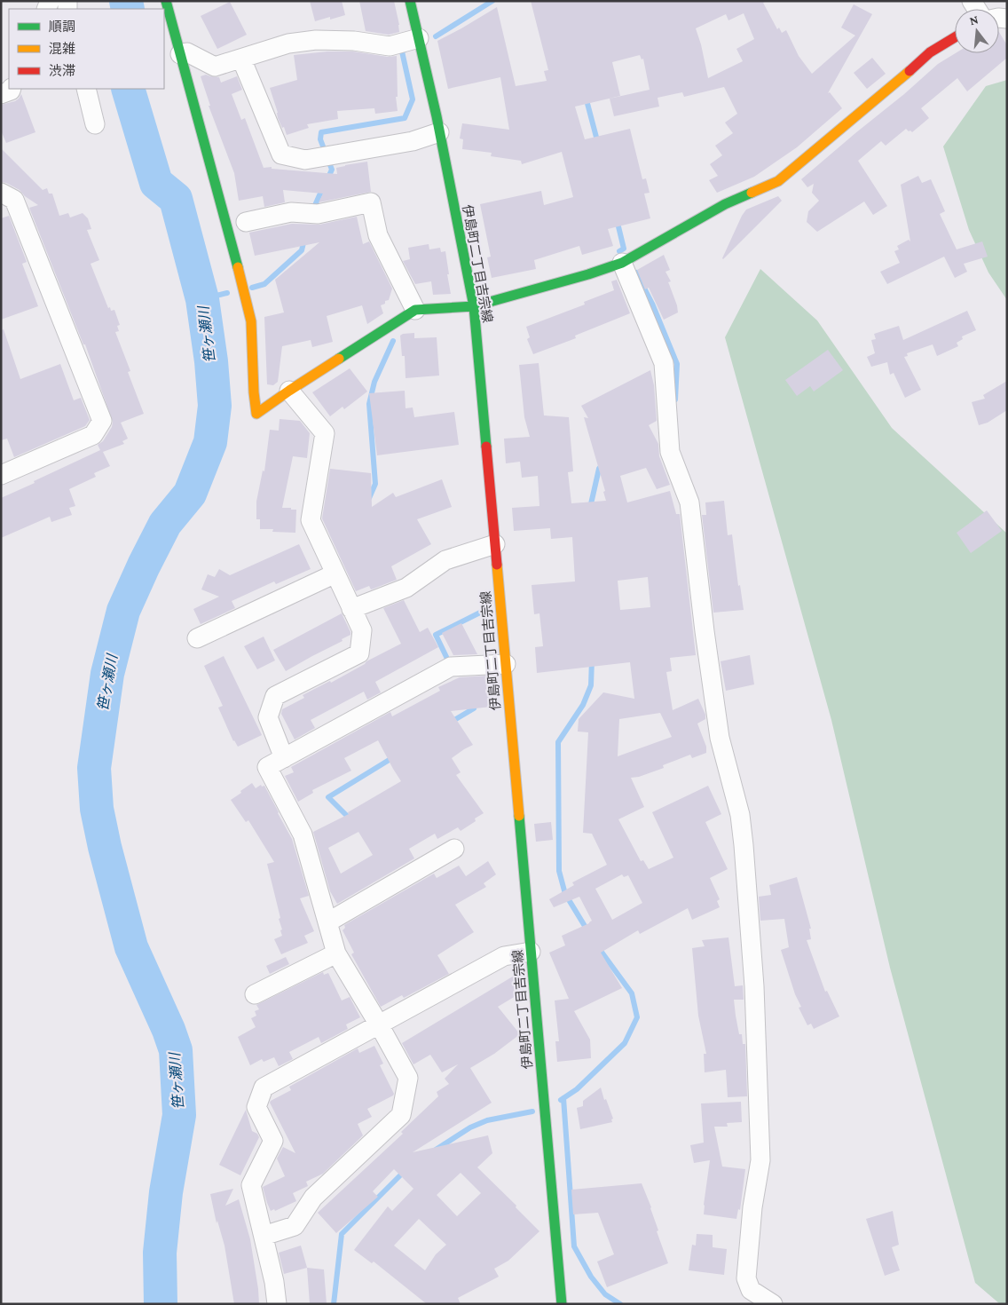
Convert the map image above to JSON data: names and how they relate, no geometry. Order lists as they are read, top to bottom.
{
  "streets": {
    "street": ["伊島町二丁目吉宗線"]
  },
  "water": ["笹ヶ瀬川"],
  "legend": ["順調", "混雑", "渋滞"],
  "north": "top"
}
